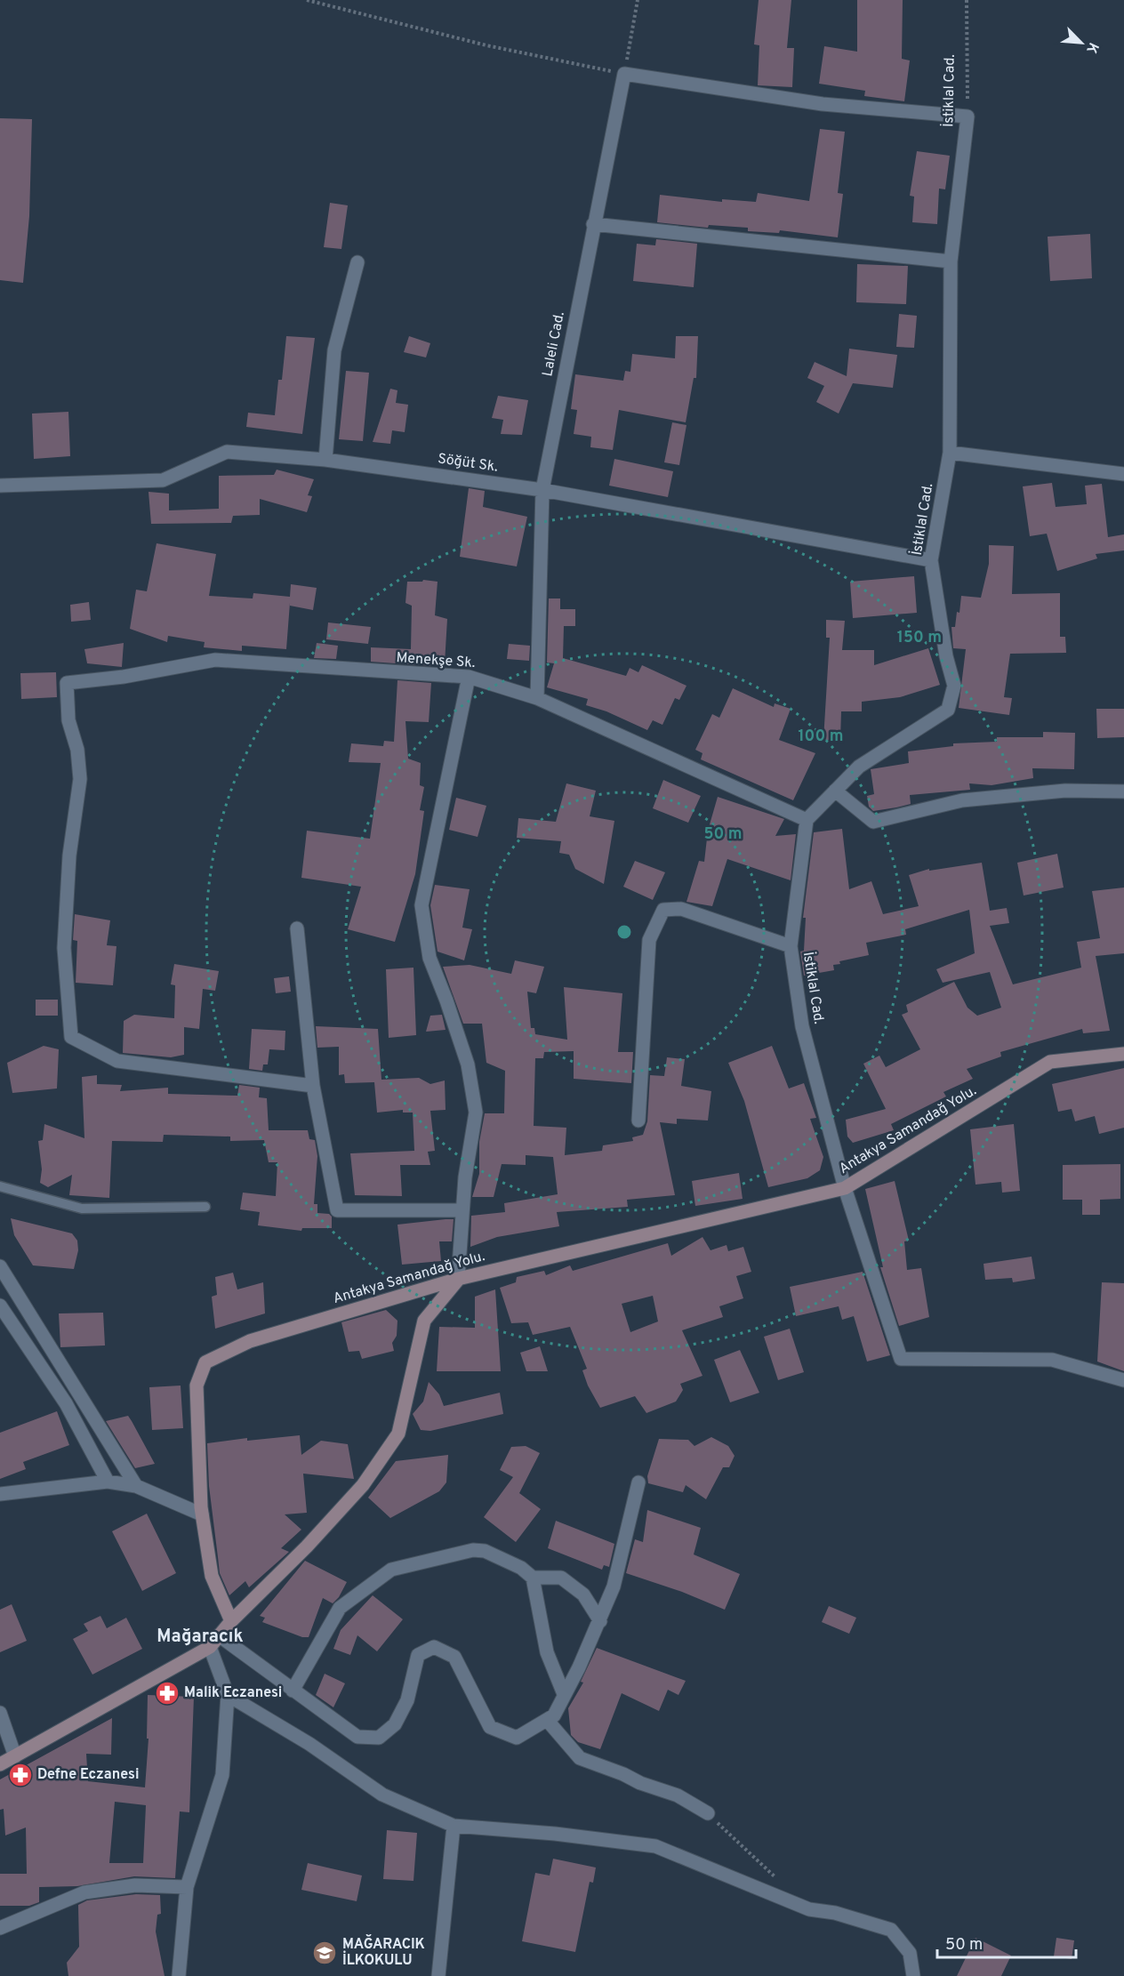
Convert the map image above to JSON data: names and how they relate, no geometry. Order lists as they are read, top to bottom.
{
  "streets": {
    "street": [
      "İstiklal Cad.",
      "Laleli Cad.",
      "Söğüt Sk.",
      "Menekşe Sk.",
      "Antakya Samandağ Yolu."
    ]
  },
  "crossings": [
    ["İstiklal Cad.", "Söğüt Sk."],
    ["İstiklal Cad.", "Menekşe Sk."],
    ["İstiklal Cad.", "Antakya Samandağ Yolu."],
    ["Laleli Cad.", "Söğüt Sk."],
    ["Laleli Cad.", "Menekşe Sk."]
  ],
  "districts": ["Mağaracık"],
  "places": {
    "pharmacy": ["Malik Eczanesi", "Defne Eczanesi"],
    "school or university": ["MAĞARACIK İLKOKULU"]
  },
  "scale_bar": "50 m",
  "north": "bottom right",
  "rings": ["150 m", "100 m", "50 m"]
}
